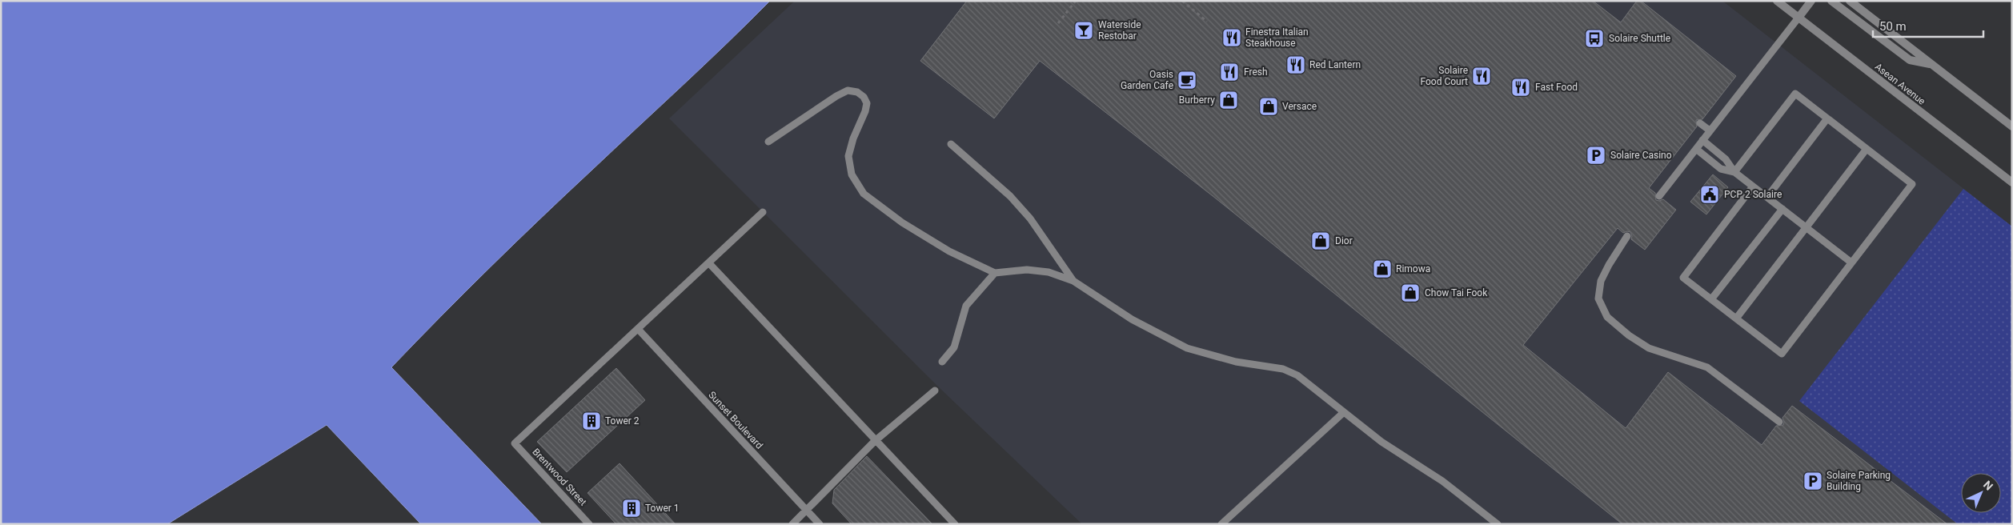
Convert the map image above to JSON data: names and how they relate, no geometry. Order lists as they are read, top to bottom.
{
  "streets": {
    "street": ["Asean Avenue"],
    "lane": ["Sunset Boulevard", "Brentwood Street"]
  },
  "crossings": [
    ["Sunset Boulevard", "Brentwood Street"]
  ],
  "places": {
    "bar": ["Waterside Restobar"],
    "restaurant": [
      "Finestra Italian Steakhouse",
      "Red Lantern",
      "Fresh",
      "Solaire Food Court",
      "Fast Food"
    ],
    "bus stop": ["Solaire Shuttle"],
    "cafe": ["Oasis Garden Cafe"],
    "shop": [
      "Burberry",
      "Versace",
      "Dior",
      "Rimowa",
      "Chow Tai Fook"
    ],
    "parking": ["Solaire Casino", "Solaire Parking Building"],
    "public building": ["PCP 2 Solaire"],
    "building": ["Tower 2", "Tower 1"]
  },
  "scale_bar": "50 m",
  "north": "top right"
}
